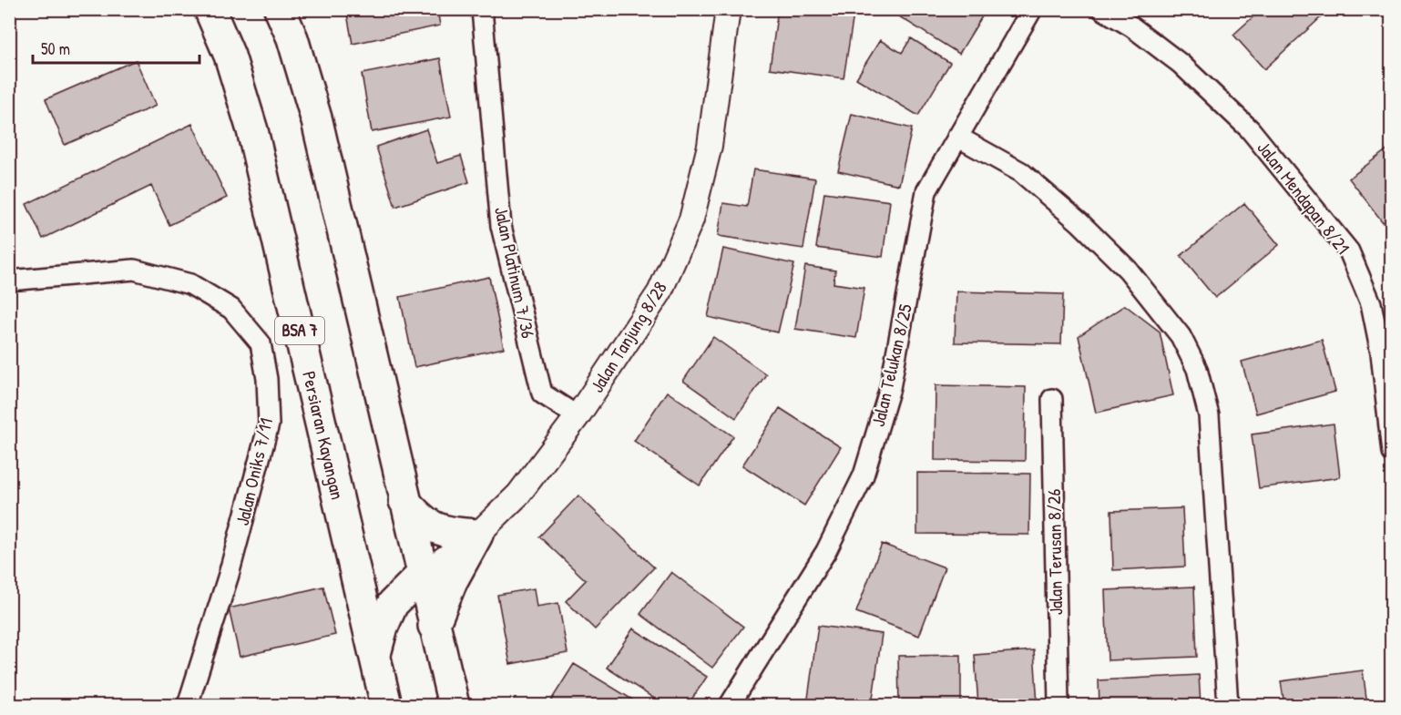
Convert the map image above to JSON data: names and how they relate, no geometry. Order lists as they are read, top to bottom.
{
  "streets": {
    "main road": ["BSA 7", "Persiaran Kayangan"],
    "street": [
      "Jalan Mendapan 8/21",
      "Jalan Platinum 7/36",
      "Jalan Tanjung 8/28",
      "Jalan Telukan 8/25",
      "Jalan Oniks 7/11",
      "Jalan Terusan 8/26"
    ]
  },
  "crossings": [
    ["Jalan Platinum 7/36", "Jalan Tanjung 8/28"]
  ],
  "scale_bar": "50 m"
}
